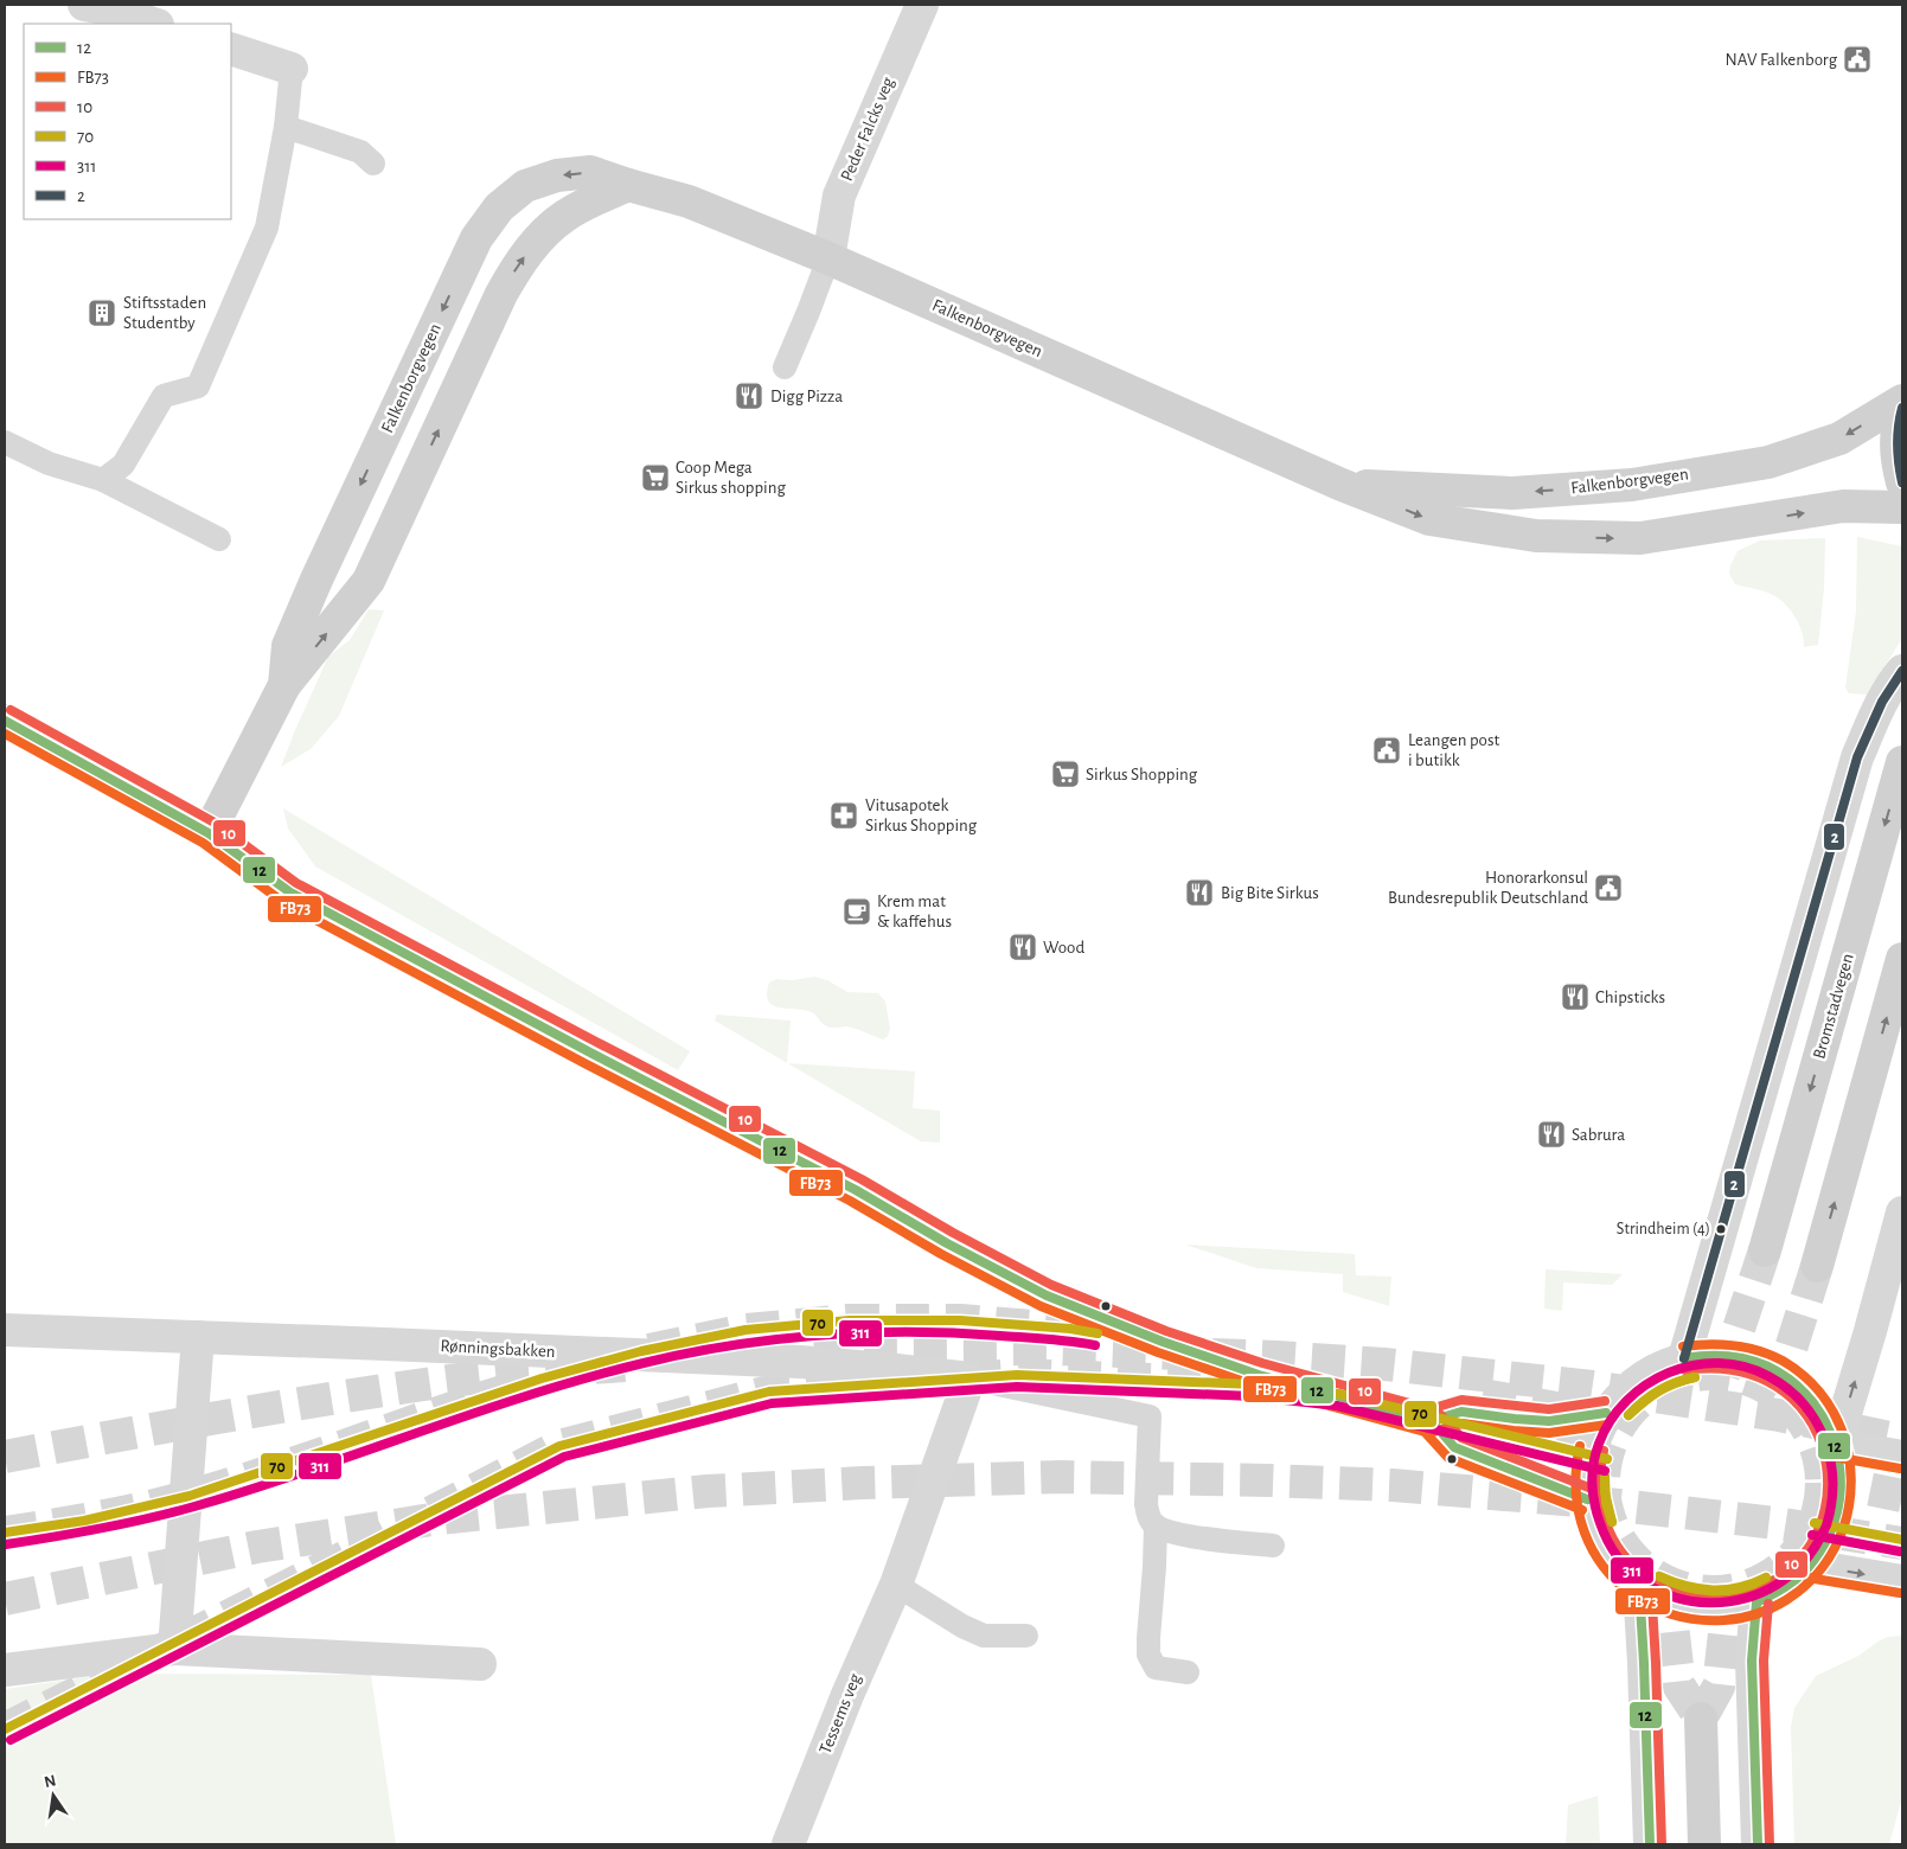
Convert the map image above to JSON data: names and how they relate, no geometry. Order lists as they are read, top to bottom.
{
  "streets": {
    "main road": ["Falkenborgvegen", "Bromstadvegen"],
    "street": ["Peder Falcks veg", "Rønningsbakken", "Tessems veg"]
  },
  "crossings": [
    ["Peder Falcks veg", "Falkenborgvegen"],
    ["Rønningsbakken", "Tessems veg"]
  ],
  "places": {
    "public building": ["NAV Falkenborg", "Leangen post i butikk", "Honorarkonsul Bundesrepublik Deutschland"],
    "building": ["Stiftsstaden Studentby"],
    "restaurant": [
      "Digg Pizza",
      "Big Bite Sirkus",
      "Wood",
      "Chipsticks",
      "Sabrura"
    ],
    "supermarket": ["Coop Mega Sirkus shopping", "Sirkus Shopping"],
    "pharmacy": ["Vitusapotek Sirkus Shopping"],
    "cafe": ["Krem mat & kaffehus"],
    "other": ["Strindheim (4)"]
  },
  "lines": [
    "transit line 2",
    "transit line 10",
    "transit line 12",
    "transit line FB73",
    "transit line 70",
    "transit line 311"
  ],
  "legend": [
    "12",
    "FB73",
    "10",
    "70",
    "311",
    "2"
  ],
  "north": "top"
}
